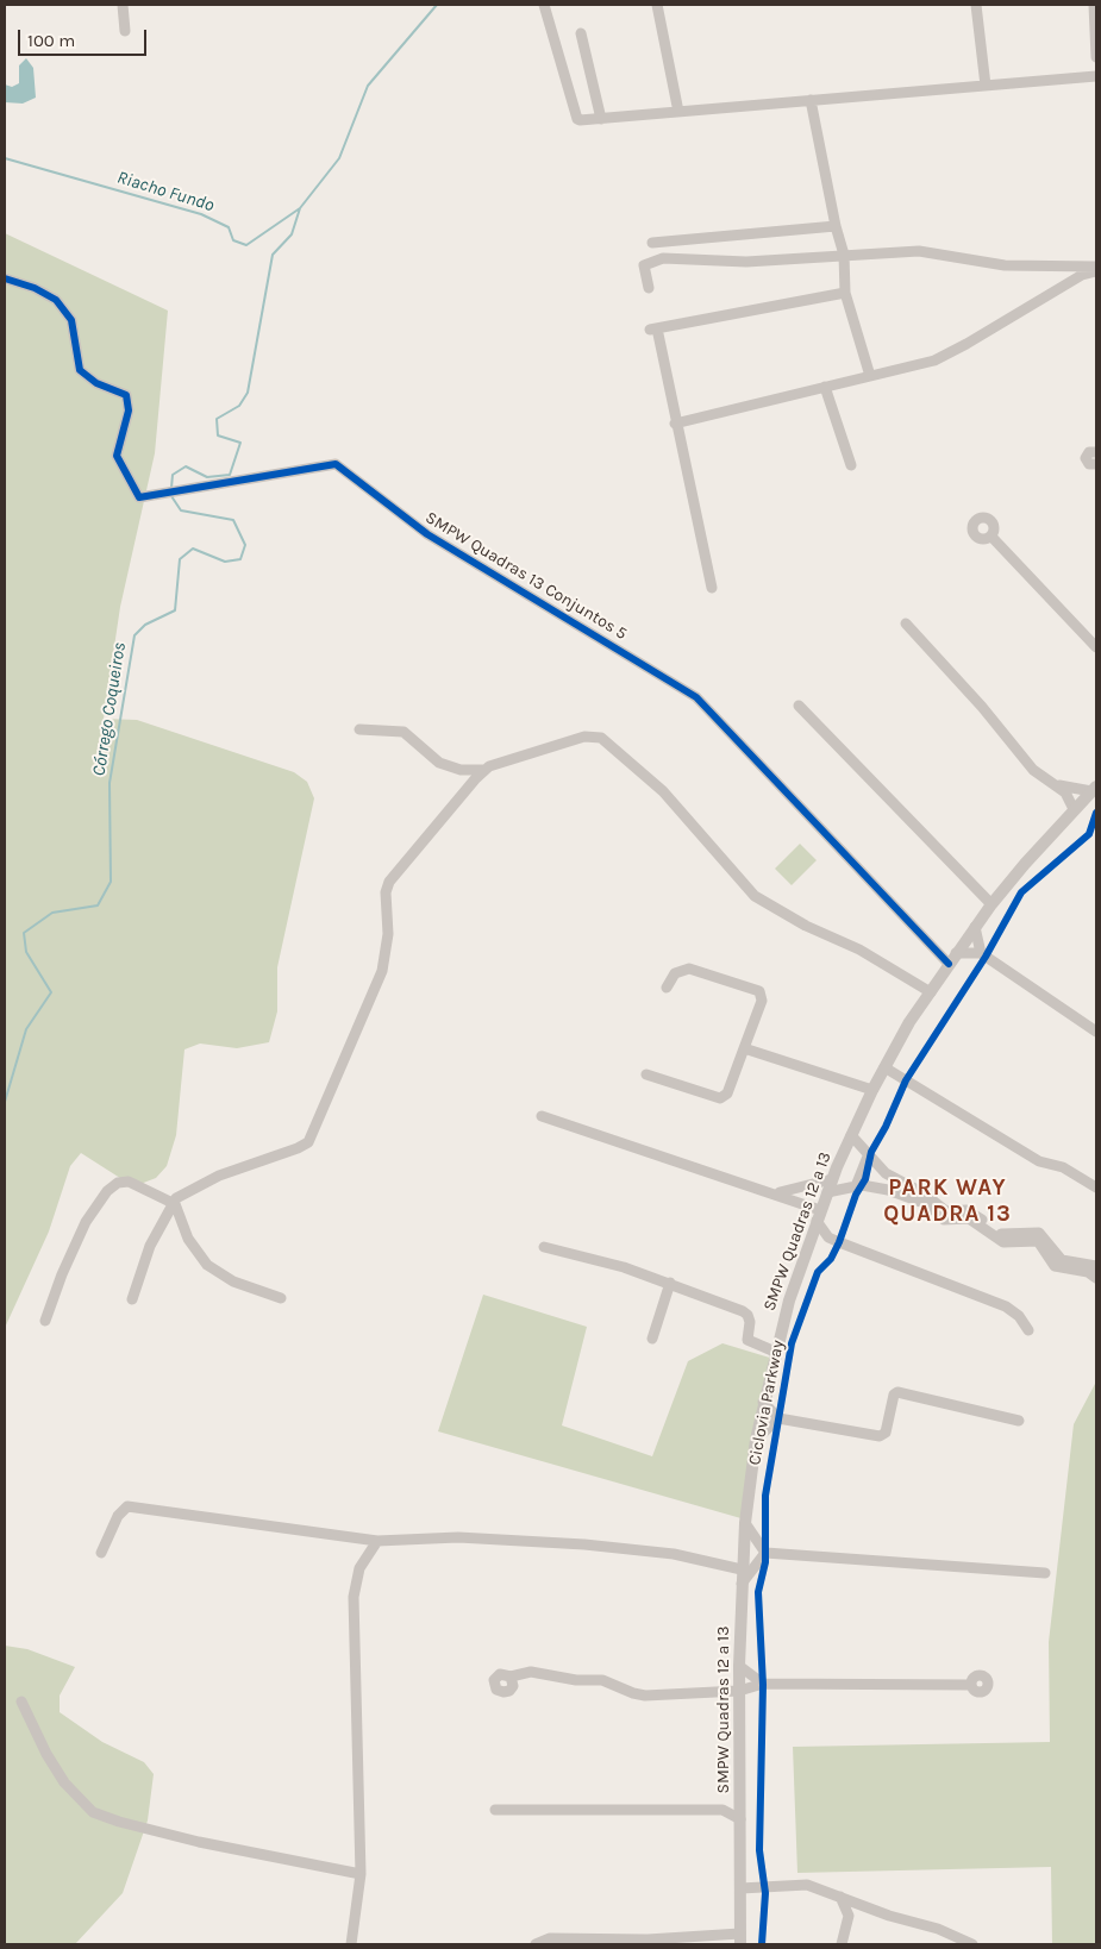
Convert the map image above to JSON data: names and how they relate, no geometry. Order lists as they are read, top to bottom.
{
  "streets": {
    "street": ["SMPW Quadras 13 Conjuntos 5", "SMPW Quadras 12 a 13"],
    "cycle path": ["Ciclovia Parkway"]
  },
  "crossings": [
    ["SMPW Quadras 13 Conjuntos 5", "SMPW Quadras 12 a 13"]
  ],
  "districts": ["PARK WAY QUADRA 13"],
  "water": ["Riacho Fundo", "Córrego Coqueiros"],
  "scale_bar": "100 m"
}
